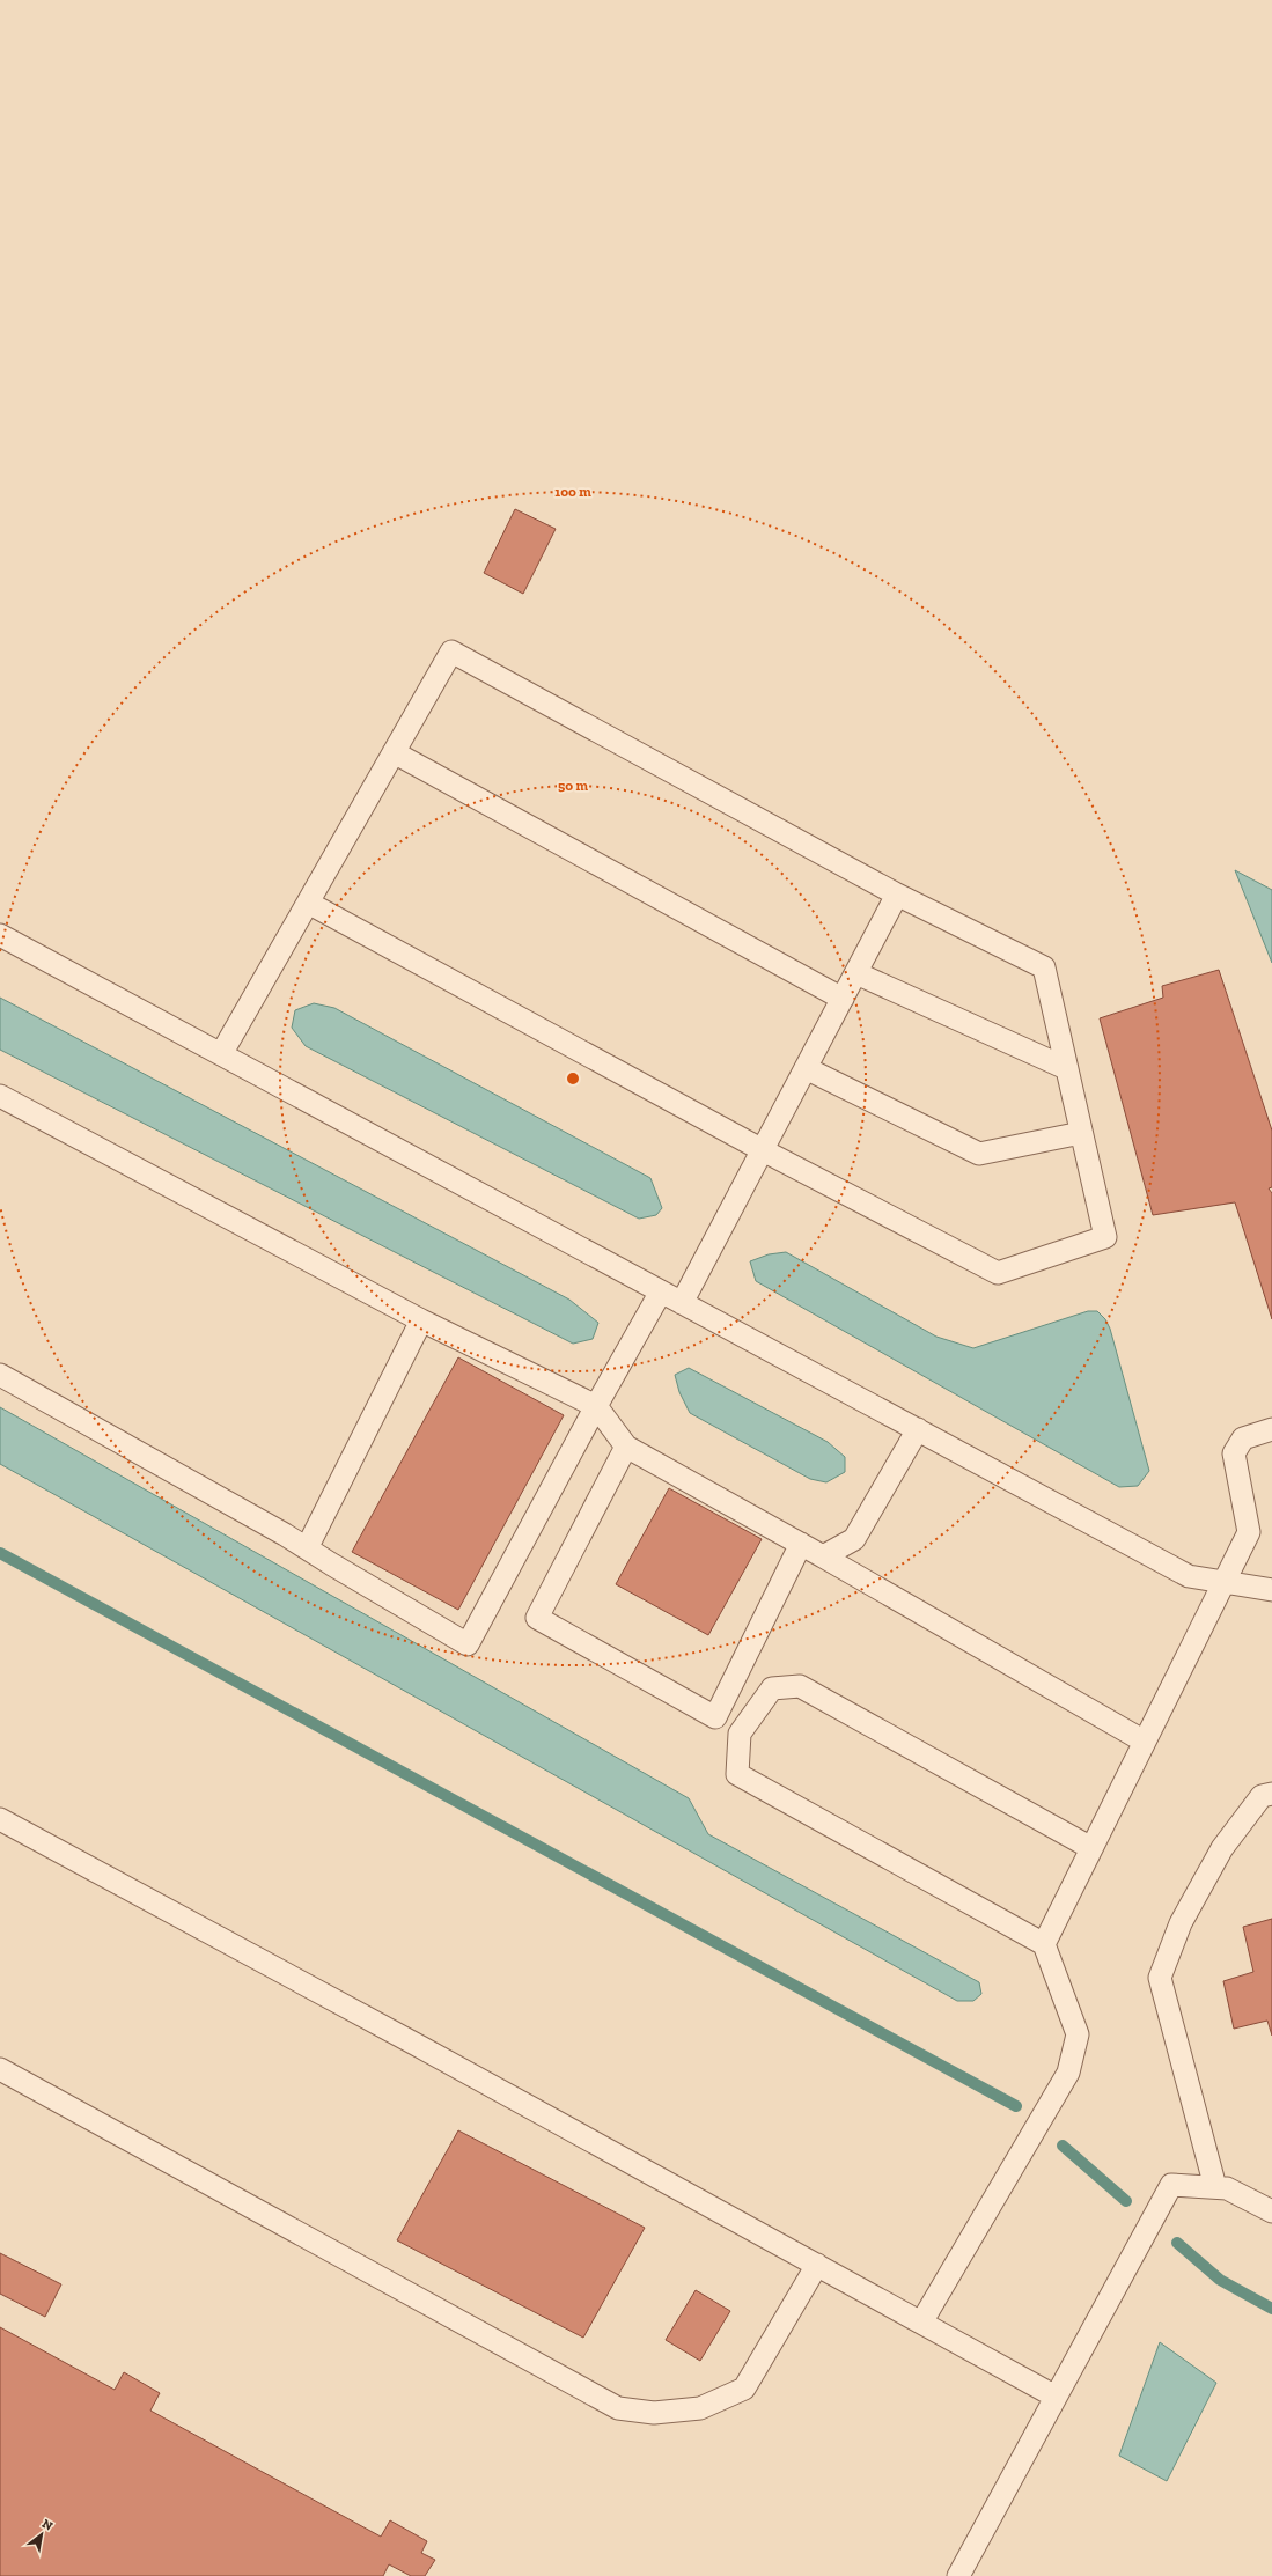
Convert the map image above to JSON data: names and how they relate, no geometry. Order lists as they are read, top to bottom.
{
  "north": "top right",
  "rings": ["100 m", "50 m"]
}
